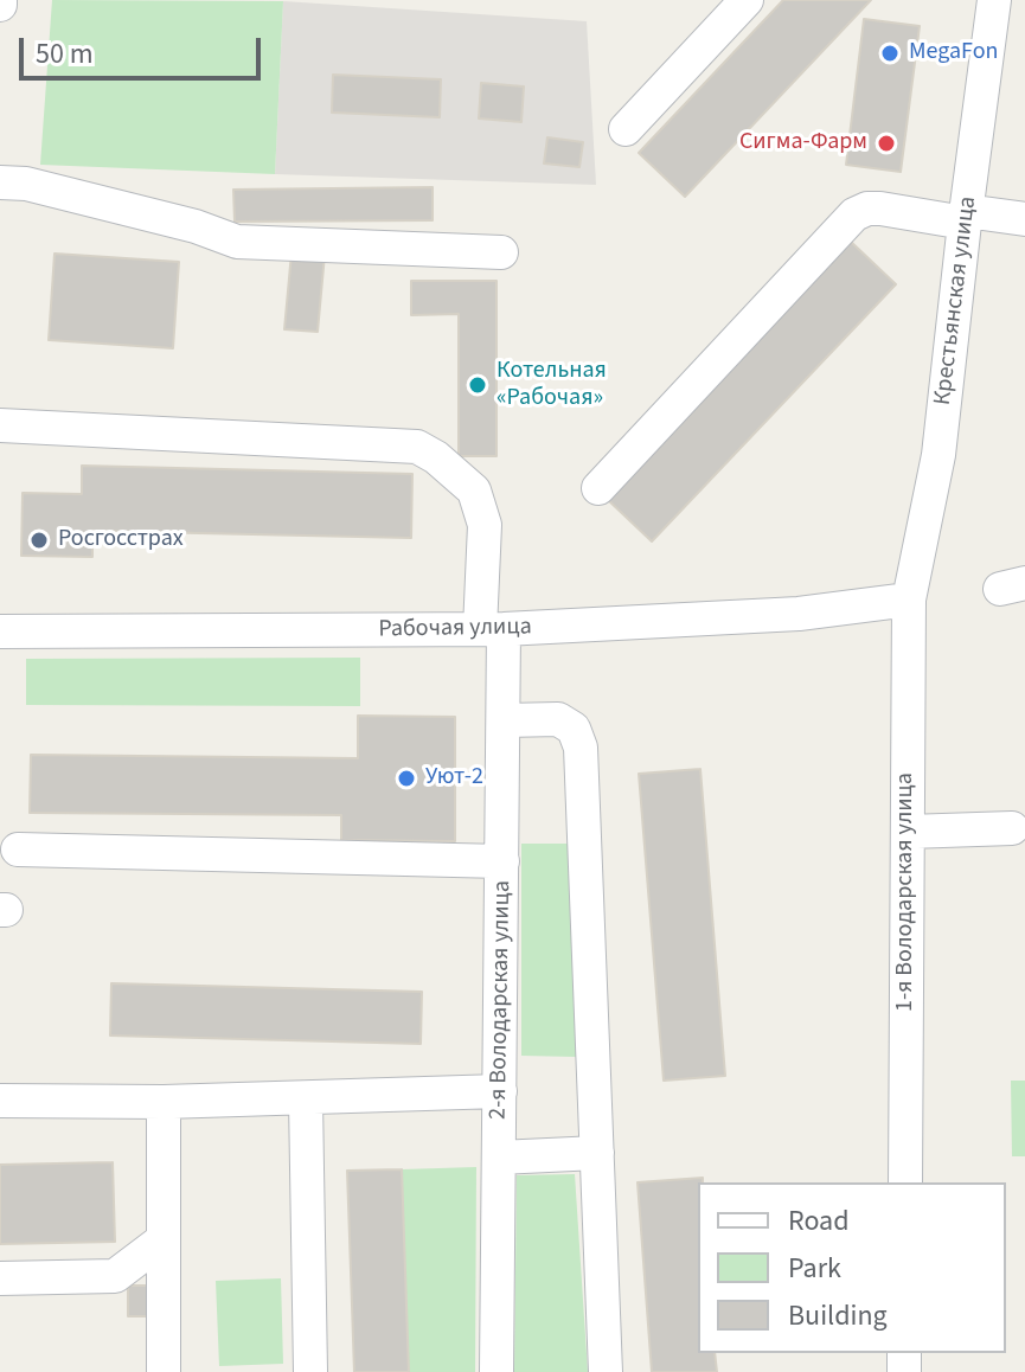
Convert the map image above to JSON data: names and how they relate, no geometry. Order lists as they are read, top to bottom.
{
  "streets": {
    "street": [
      "Крестьянская улица",
      "Рабочая улица",
      "1-я Володарская улица",
      "2-я Володарская улица"
    ]
  },
  "crossings": [
    ["Крестьянская улица", "Рабочая улица"],
    ["Крестьянская улица", "1-я Володарская улица"],
    ["Рабочая улица", "1-я Володарская улица"],
    ["Рабочая улица", "2-я Володарская улица"]
  ],
  "places": [
    "MegaFon",
    "Сигма-Фарм",
    "Котельная «Рабочая»",
    "Росгосстрах",
    "Уют-2"
  ],
  "legend": ["Road", "Park", "Building"],
  "scale_bar": "50 m"
}
